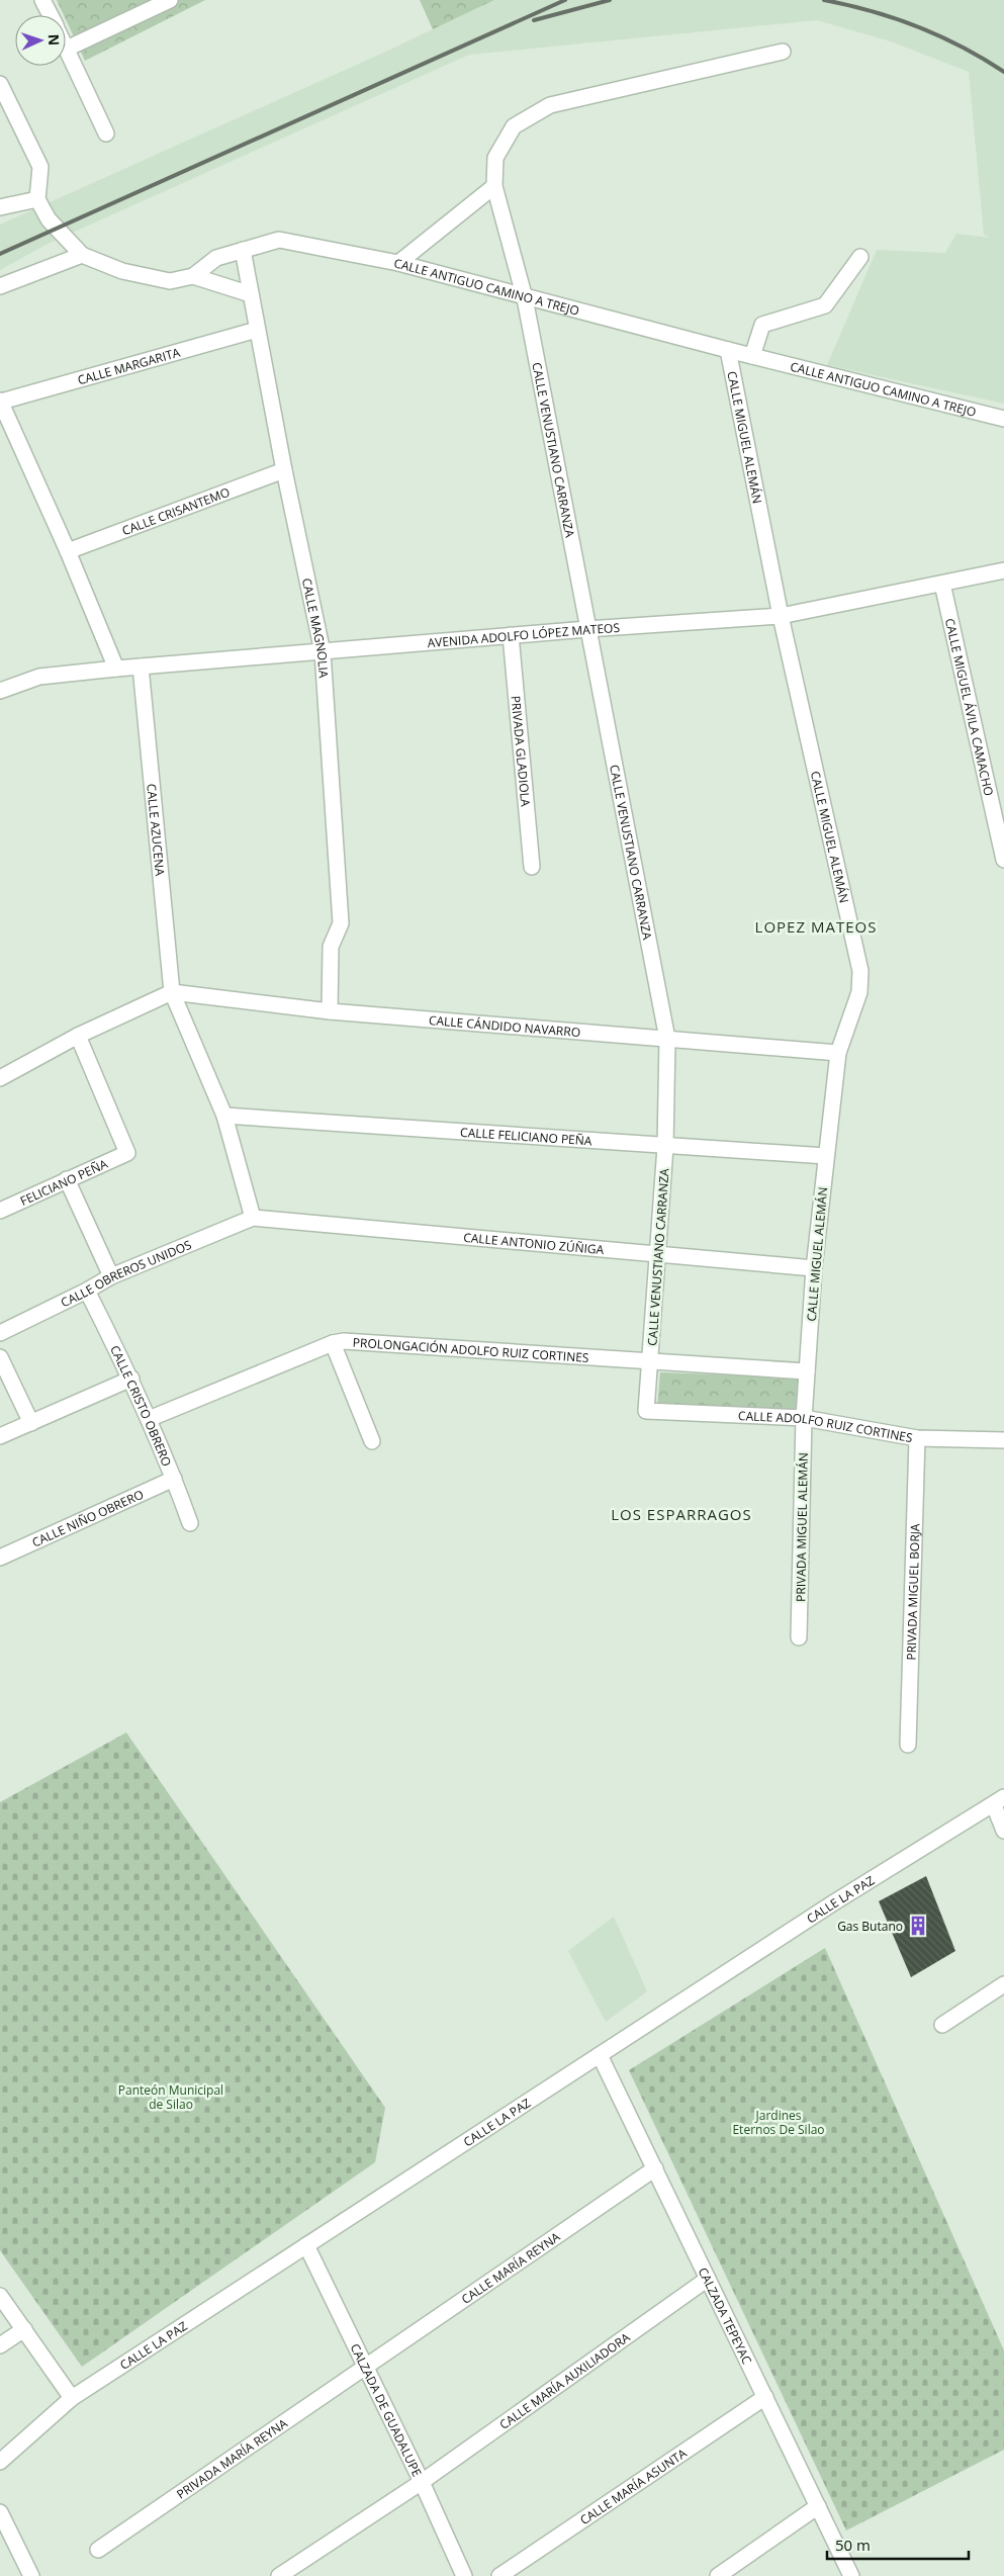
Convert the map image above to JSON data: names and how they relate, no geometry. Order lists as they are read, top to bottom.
{
  "streets": {
    "street": [
      "CALLE ANTIGUO CAMINO A TREJO",
      "CALLE MARGARITA",
      "CALLE MIGUEL ALEMÁN",
      "CALLE VENUSTIANO CARRANZA",
      "CALLE CRISANTEMO",
      "CALLE MAGNOLIA",
      "AVENIDA ADOLFO LÓPEZ MATEOS",
      "CALLE MIGUEL ÁVILA CAMACHO",
      "PRIVADA GLADIOLA",
      "CALLE AZUCENA",
      "CALLE CÁNDIDO NAVARRO",
      "CALLE FELICIANO PEÑA",
      "FELICIANO PEÑA",
      "CALLE ANTONIO ZÚÑIGA",
      "CALLE OBREROS UNIDOS",
      "PROLONGACIÓN ADOLFO RUIZ CORTINES",
      "CALLE CRISTO OBRERO",
      "CALLE ADOLFO RUIZ CORTINES",
      "CALLE NIÑO OBRERO",
      "PRIVADA MIGUEL ALEMÁN",
      "PRIVADA MIGUEL BORJA",
      "CALLE LA PAZ",
      "CALLE MARÍA REYNA",
      "CALZADA TEPEYAC",
      "CALLE MARÍA AUXILIADORA",
      "CALZADA DE GUADALUPE",
      "PRIVADA MARÍA REYNA",
      "CALLE MARÍA ASUNTA"
    ]
  },
  "crossings": [
    ["CALLE ANTIGUO CAMINO A TREJO", "CALLE MIGUEL ALEMÁN"],
    ["CALLE ANTIGUO CAMINO A TREJO", "CALLE VENUSTIANO CARRANZA"],
    ["CALLE ANTIGUO CAMINO A TREJO", "CALLE MAGNOLIA"],
    ["CALLE MARGARITA", "CALLE MAGNOLIA"],
    ["CALLE MIGUEL ALEMÁN", "AVENIDA ADOLFO LÓPEZ MATEOS"],
    ["CALLE MIGUEL ALEMÁN", "CALLE CÁNDIDO NAVARRO"],
    ["CALLE MIGUEL ALEMÁN", "CALLE FELICIANO PEÑA"],
    ["CALLE MIGUEL ALEMÁN", "CALLE ANTONIO ZÚÑIGA"],
    ["CALLE MIGUEL ALEMÁN", "PROLONGACIÓN ADOLFO RUIZ CORTINES"],
    ["CALLE MIGUEL ALEMÁN", "CALLE ADOLFO RUIZ CORTINES"],
    ["CALLE MIGUEL ALEMÁN", "PRIVADA MIGUEL ALEMÁN"],
    ["CALLE VENUSTIANO CARRANZA", "AVENIDA ADOLFO LÓPEZ MATEOS"],
    ["CALLE VENUSTIANO CARRANZA", "CALLE CÁNDIDO NAVARRO"],
    ["CALLE VENUSTIANO CARRANZA", "CALLE FELICIANO PEÑA"],
    ["CALLE VENUSTIANO CARRANZA", "CALLE ANTONIO ZÚÑIGA"],
    ["CALLE VENUSTIANO CARRANZA", "PROLONGACIÓN ADOLFO RUIZ CORTINES"],
    ["CALLE VENUSTIANO CARRANZA", "CALLE ADOLFO RUIZ CORTINES"],
    ["CALLE CRISANTEMO", "CALLE MAGNOLIA"],
    ["CALLE MAGNOLIA", "AVENIDA ADOLFO LÓPEZ MATEOS"],
    ["CALLE MAGNOLIA", "CALLE CÁNDIDO NAVARRO"],
    ["AVENIDA ADOLFO LÓPEZ MATEOS", "CALLE MIGUEL ÁVILA CAMACHO"],
    ["AVENIDA ADOLFO LÓPEZ MATEOS", "PRIVADA GLADIOLA"],
    ["AVENIDA ADOLFO LÓPEZ MATEOS", "CALLE AZUCENA"],
    ["CALLE AZUCENA", "CALLE CÁNDIDO NAVARRO"],
    ["CALLE AZUCENA", "CALLE FELICIANO PEÑA"],
    ["CALLE AZUCENA", "CALLE ANTONIO ZÚÑIGA"],
    ["CALLE AZUCENA", "CALLE OBREROS UNIDOS"],
    ["CALLE ANTONIO ZÚÑIGA", "CALLE OBREROS UNIDOS"],
    ["CALLE OBREROS UNIDOS", "CALLE CRISTO OBRERO"],
    ["PROLONGACIÓN ADOLFO RUIZ CORTINES", "CALLE CRISTO OBRERO"],
    ["CALLE CRISTO OBRERO", "CALLE NIÑO OBRERO"],
    ["CALLE ADOLFO RUIZ CORTINES", "PRIVADA MIGUEL ALEMÁN"],
    ["CALLE ADOLFO RUIZ CORTINES", "PRIVADA MIGUEL BORJA"],
    ["CALLE LA PAZ", "CALZADA TEPEYAC"],
    ["CALLE LA PAZ", "CALZADA DE GUADALUPE"],
    ["CALLE MARÍA REYNA", "CALZADA TEPEYAC"],
    ["CALLE MARÍA REYNA", "CALZADA DE GUADALUPE"],
    ["CALLE MARÍA REYNA", "PRIVADA MARÍA REYNA"],
    ["CALZADA TEPEYAC", "CALLE MARÍA AUXILIADORA"],
    ["CALZADA TEPEYAC", "CALLE MARÍA ASUNTA"],
    ["CALLE MARÍA AUXILIADORA", "CALZADA DE GUADALUPE"],
    ["CALZADA DE GUADALUPE", "PRIVADA MARÍA REYNA"]
  ],
  "districts": ["LOPEZ MATEOS", "LOS ESPARRAGOS"],
  "parks": ["Panteón Municipal de Silao", "Jardines Eternos De Silao"],
  "places": {
    "building": ["Gas Butano"]
  },
  "scale_bar": "50 m",
  "north": "right"
}
